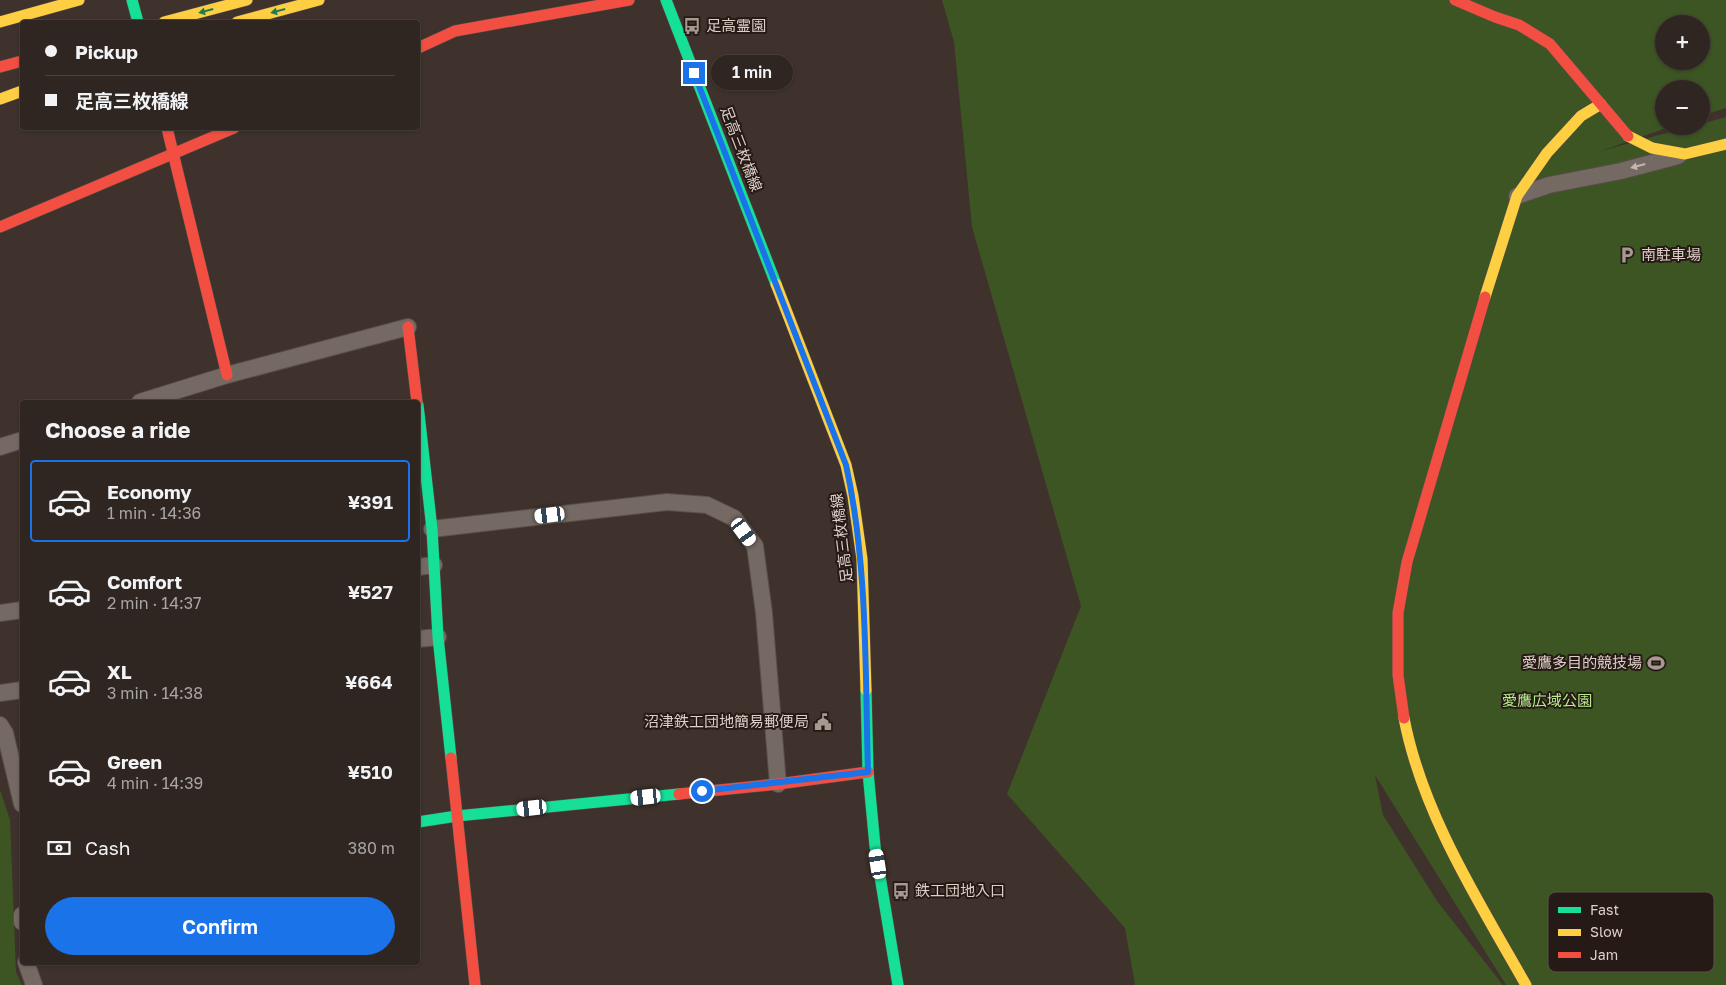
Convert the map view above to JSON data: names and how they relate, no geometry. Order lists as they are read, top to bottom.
{
  "streets": {
    "main road": ["足高三枚橋線"]
  },
  "parks": ["愛鷹広域公園"],
  "places": {
    "bus stop": ["足高霊園", "鉄工団地入口"],
    "parking": ["南駐車場"],
    "sports": ["愛鷹多目的競技場"],
    "public building": ["沼津鉄工団地簡易郵便局"]
  },
  "legend": ["Fast", "Slow", "Jam"],
  "page": {
    "map_buttons": ["+", "−"],
    "banner": ["Pickup", "足高三枚橋線"],
    "bubble": "1 min",
    "heading": "Choose a ride",
    "list": [
      {
        "name": "Economy",
        "note": "1 min · 14:36",
        "value": "¥391"
      },
      {
        "name": "Comfort",
        "note": "2 min · 14:37",
        "value": "¥527"
      },
      {
        "name": "XL",
        "note": "3 min · 14:38",
        "value": "¥664"
      },
      {
        "name": "Green",
        "note": "4 min · 14:39",
        "value": "¥510"
      }
    ],
    "pay": ["Cash", "380 m"],
    "buttons": "Confirm"
  }
}
